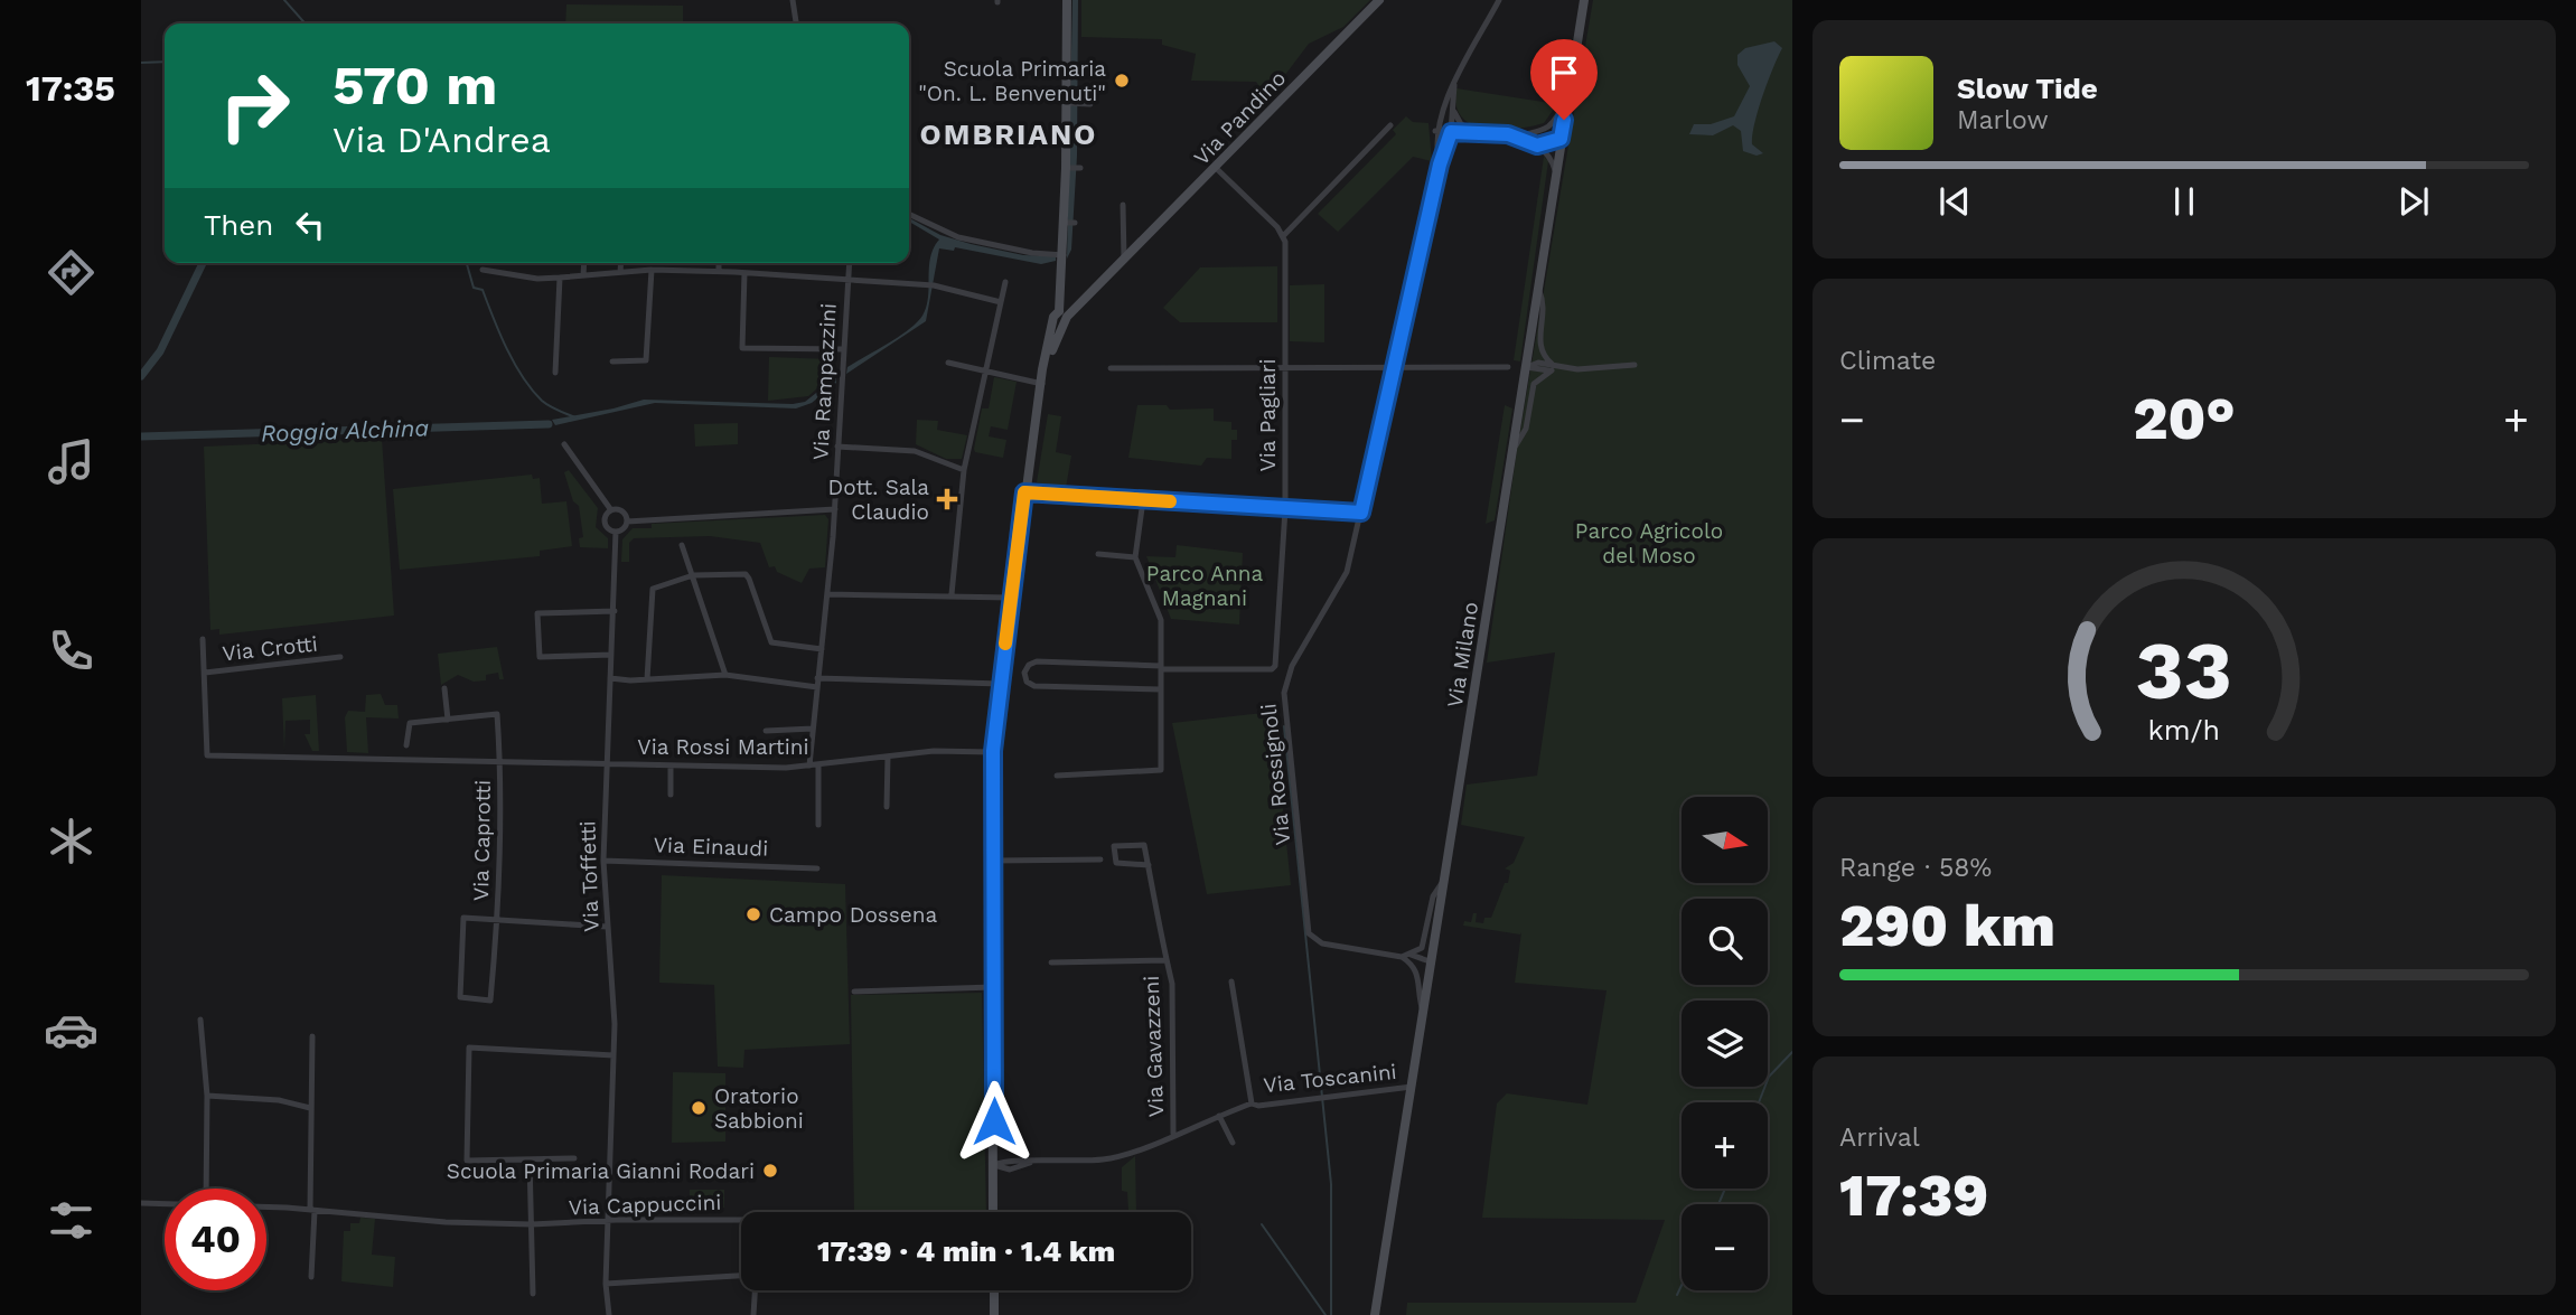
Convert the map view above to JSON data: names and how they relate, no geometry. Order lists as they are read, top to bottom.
{
  "streets": {
    "street": [
      "Via Pandino",
      "Via Rampazzini",
      "Via Pagliari",
      "Via Crotti",
      "Via Milano",
      "Via Rossi Martini",
      "Via Rossignoli",
      "Via Caprotti",
      "Via Einaudi",
      "Via Toffetti",
      "Via Gavazzeni",
      "Via Toscanini",
      "Via Cappuccini"
    ]
  },
  "crossings": [
    ["Via Rampazzini", "Via Rossi Martini"],
    ["Via Crotti", "Via Rossi Martini"],
    ["Via Milano", "Via Rossignoli"],
    ["Via Milano", "Via Toscanini"],
    ["Via Rossi Martini", "Via Caprotti"],
    ["Via Rossi Martini", "Via Toffetti"],
    ["Via Einaudi", "Via Toffetti"],
    ["Via Toffetti", "Via Cappuccini"],
    ["Via Gavazzeni", "Via Toscanini"]
  ],
  "districts": ["OMBRIANO"],
  "water": ["Roggia Alchina"],
  "parks": ["Parco Agricolo del Moso", "Parco Anna Magnani"],
  "places": {
    "other": [
      "Scuola Primaria \"On. L. Benvenuti\"",
      "Campo Dossena",
      "Oratorio Sabbioni",
      "Scuola Primaria Gianni Rodari"
    ],
    "health": ["Dott. Sala Claudio"]
  },
  "north": "right",
  "page": {
    "tabs": "17:35",
    "turn": ["570 m", "Via D'Andrea"],
    "song": ["Slow Tide", "Marlow"],
    "then": "Then",
    "tile": [
      "Climate",
      ["Range · 58%", "290 km"],
      ["Arrival", "17:39"]
    ],
    "heat": ["−", "20°", "+"],
    "map_buttons": ["+", "−"],
    "limit": "40",
    "trip": "17:39 · 4 min · 1.4 km",
    "gauge": ["33", "km/h"]
  }
}
